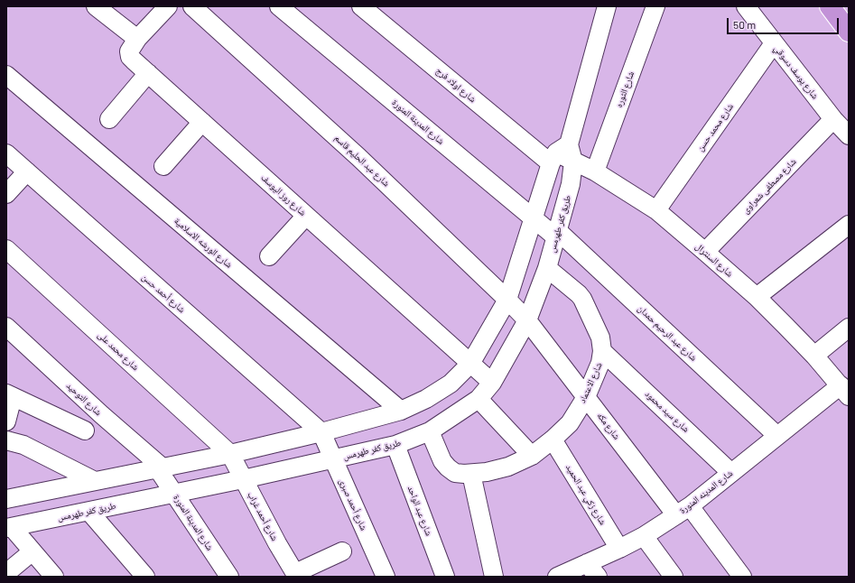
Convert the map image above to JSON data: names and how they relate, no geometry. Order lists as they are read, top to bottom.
{
  "streets": {
    "street": [
      "شارع يوسف دسوقي",
      "شارع اولاد فرج",
      "شارع الثوره",
      "شارع المدينة المنورة",
      "شارع محمد حسن",
      "شارع عبد الحليم قاسم",
      "شارع مصطفى شعراوى",
      "شارع روز اليوسف",
      "طريق كفر طهرمس",
      "شارع الورشه الاسلامية",
      "شارع السنترال",
      "شارع أحمد حسن",
      "شارع عبد الرحيم حمدان",
      "شارع محمد على",
      "شارع الاعتماد",
      "شارع التوحيد",
      "شارع سيد محمود",
      "شارع مكه",
      "شارع المدينه المنورة",
      "شارع زكي عبد الحميد",
      "شارع أحمد صبرى",
      "شارع عبد الواحد",
      "شارع أحمد غراب"
    ]
  },
  "crossings": [
    ["شارع يوسف دسوقي", "شارع محمد حسن"],
    ["شارع يوسف دسوقي", "شارع مصطفى شعراوى"],
    ["شارع اولاد فرج", "طريق كفر طهرمس"],
    ["شارع الثوره", "شارع السنترال"],
    ["شارع المدينة المنورة", "طريق كفر طهرمس"],
    ["شارع المدينة المنورة", "شارع عبد الرحيم حمدان"],
    ["شارع المدينة المنورة", "شارع التوحيد"],
    ["شارع محمد حسن", "شارع السنترال"],
    ["شارع عبد الحليم قاسم", "طريق كفر طهرمس"],
    ["شارع عبد الحليم قاسم", "شارع مكه"],
    ["شارع مصطفى شعراوى", "شارع السنترال"],
    ["شارع روز اليوسف", "طريق كفر طهرمس"],
    ["طريق كفر طهرمس", "شارع السنترال"],
    ["طريق كفر طهرمس", "شارع عبد الرحيم حمدان"],
    ["طريق كفر طهرمس", "شارع الاعتماد"],
    ["طريق كفر طهرمس", "شارع مكه"],
    ["طريق كفر طهرمس", "شارع أحمد صبرى"],
    ["طريق كفر طهرمس", "شارع عبد الواحد"],
    ["طريق كفر طهرمس", "شارع أحمد غراب"],
    ["شارع السنترال", "شارع المدينه المنورة"],
    ["شارع أحمد حسن", "شارع أحمد صبرى"],
    ["شارع عبد الرحيم حمدان", "شارع المدينه المنورة"],
    ["شارع محمد على", "شارع أحمد غراب"],
    ["شارع الاعتماد", "شارع سيد محمود"],
    ["شارع الاعتماد", "شارع مكه"],
    ["شارع الاعتماد", "شارع زكي عبد الحميد"],
    ["شارع سيد محمود", "شارع المدينه المنورة"],
    ["شارع مكه", "شارع المدينه المنورة"],
    ["شارع المدينه المنورة", "شارع زكي عبد الحميد"]
  ],
  "scale_bar": "50 m"
}
